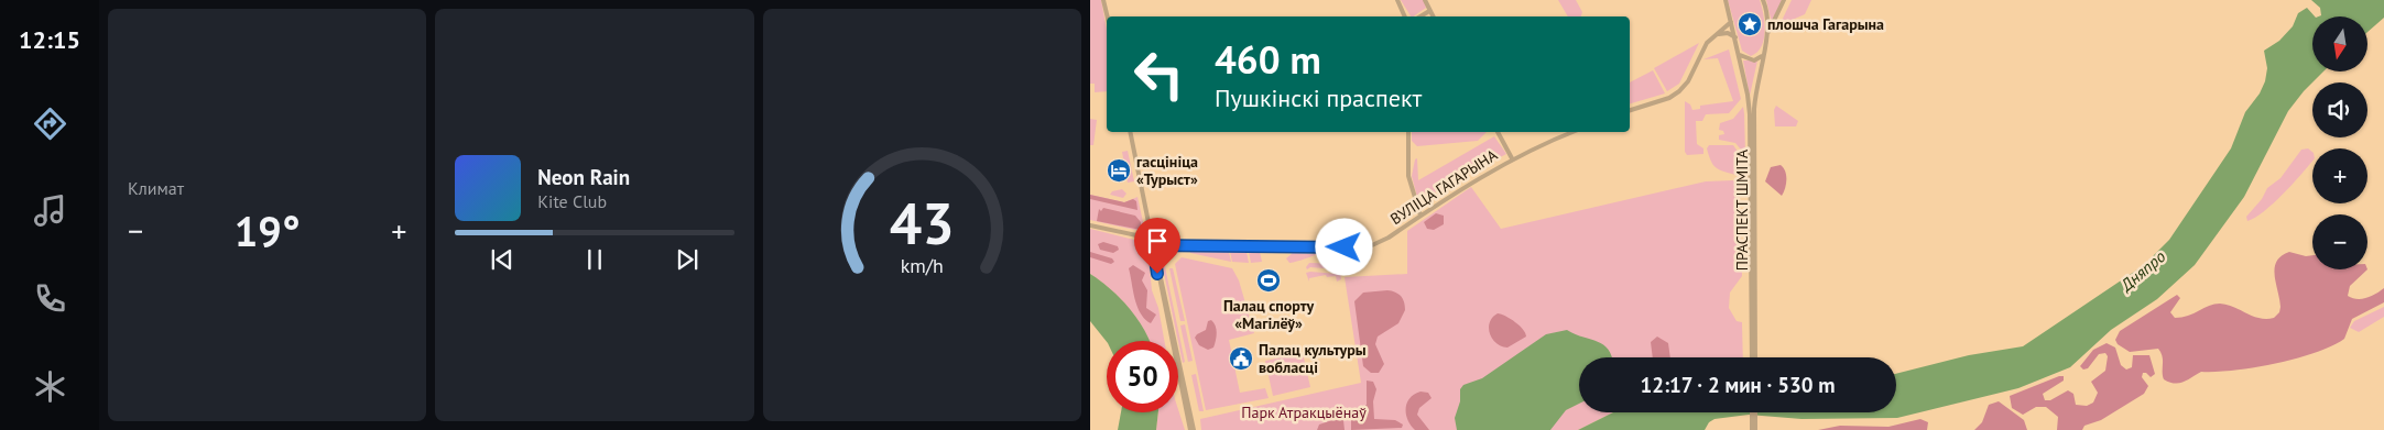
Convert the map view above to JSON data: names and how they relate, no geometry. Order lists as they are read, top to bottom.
{
  "streets": {
    "main road": ["ВУЛІЦА ГАГАРЫНА", "ПРАСПЕКТ ШМІТА"]
  },
  "water": ["Дняпро"],
  "parks": ["Парк Атракцыёнаў"],
  "places": {
    "place": ["плошча Гагарына"],
    "hotel": ["гасцініца «Турыст»"],
    "sports": ["Палац спорту «Магілёў»"],
    "public building": ["Палац культуры вобласці"]
  },
  "north": "bottom",
  "page": {
    "tabs": "12:15",
    "tile": "Климат",
    "map_buttons": ["+", "−"],
    "turn": ["460 m", "Пушкінскі праспект"],
    "song": ["Neon Rain", "Kite Club"],
    "heat": ["−", "19°", "+"],
    "limit": "50",
    "trip": "12:17 · 2 мин · 530 m",
    "gauge": ["43", "km/h"]
  }
}
